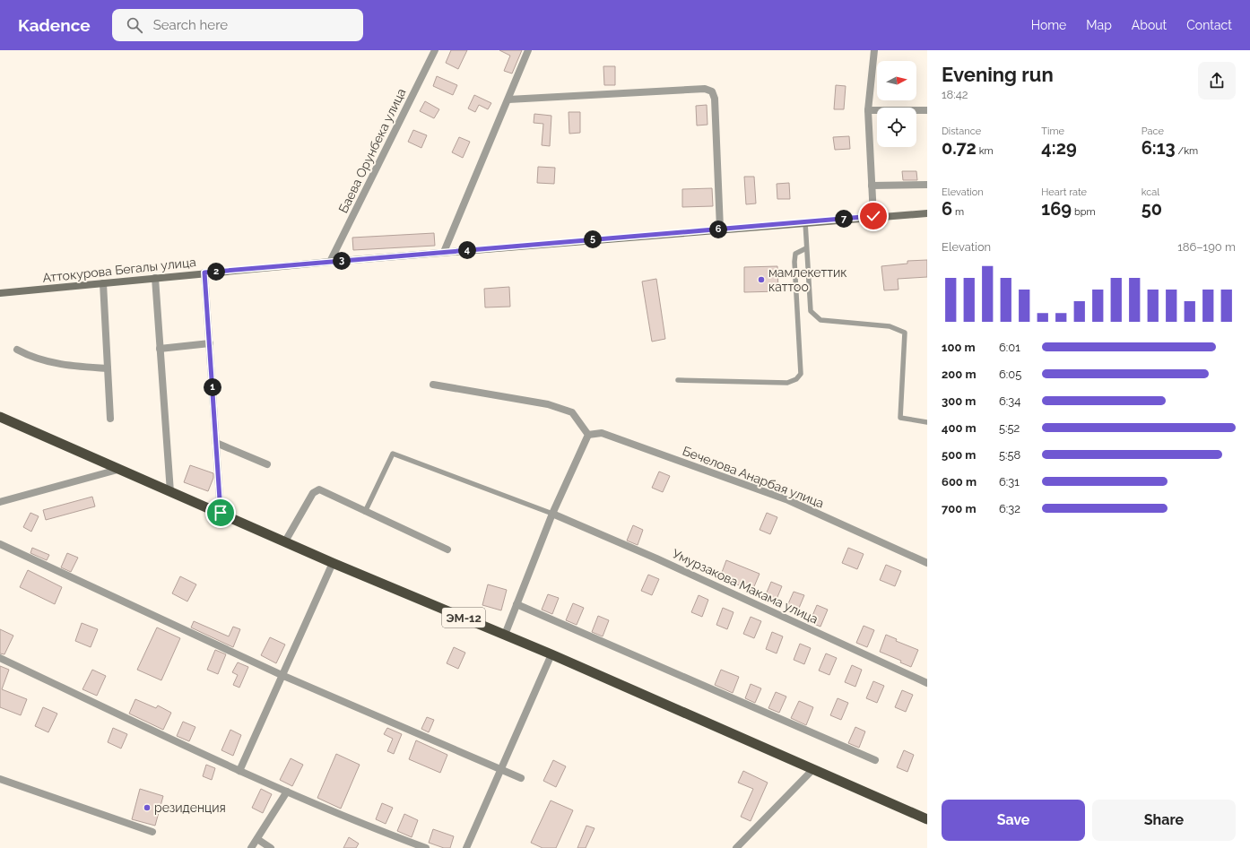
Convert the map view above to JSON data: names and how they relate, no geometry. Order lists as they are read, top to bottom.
{
  "streets": {
    "highway": ["ЭМ-12"],
    "main road": ["Аттокурова Бегалы улица"],
    "street": ["Баева Орунбека улица", "Бечелова Анарбая улица", "Умурзакова Макама улица"]
  },
  "crossings": [
    ["Баева Орунбека улица", "Аттокурова Бегалы улица"]
  ],
  "places": ["мамлекеттик каттоо", "резиденция"],
  "north": "right",
  "page": {
    "header": "Kadence",
    "search": "Search here",
    "nav": [
      "Home",
      "Map",
      "About",
      "Contact"
    ],
    "heading": ["Evening run", "18:42"],
    "stats": [
      ["Distance", "0.72 km"],
      ["Time", "4:29"],
      ["Pace", "6:13 /km"],
      ["Elevation", "6 m"],
      ["Heart rate", "169 bpm"],
      ["kcal", "50"]
    ],
    "pins": [
      "7",
      "6",
      "5",
      "4",
      "3",
      "2",
      "1"
    ],
    "chart": ["Elevation", "186–190 m"],
    "list": [
      {
        "name": "100 m",
        "note": "6:01"
      },
      {
        "name": "200 m",
        "note": "6:05"
      },
      {
        "name": "300 m",
        "note": "6:34"
      },
      {
        "name": "400 m",
        "note": "5:52"
      },
      {
        "name": "500 m",
        "note": "5:58"
      },
      {
        "name": "600 m",
        "note": "6:31"
      },
      {
        "name": "700 m",
        "note": "6:32"
      }
    ],
    "buttons": ["Save", "Share"]
  }
}
